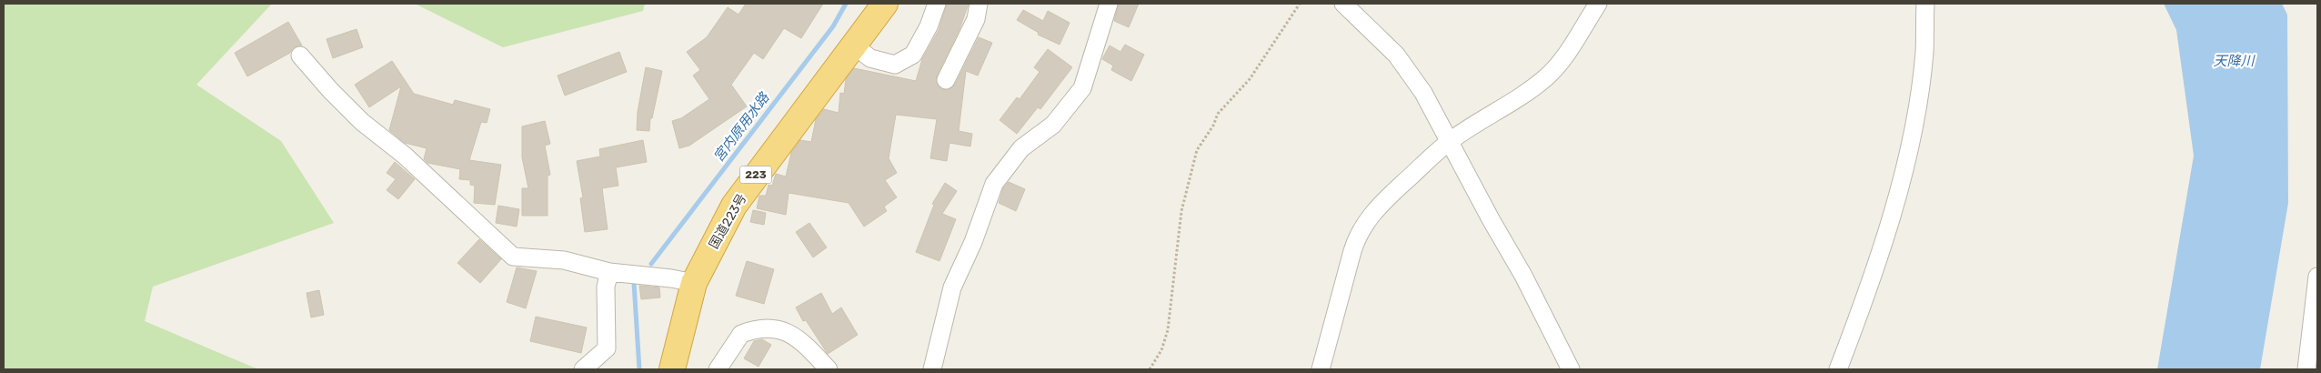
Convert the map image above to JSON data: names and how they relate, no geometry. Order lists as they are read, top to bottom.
{
  "streets": {
    "highway": ["223", "国道223号"]
  },
  "water": ["天降川", "宮内原用水路"]
}
